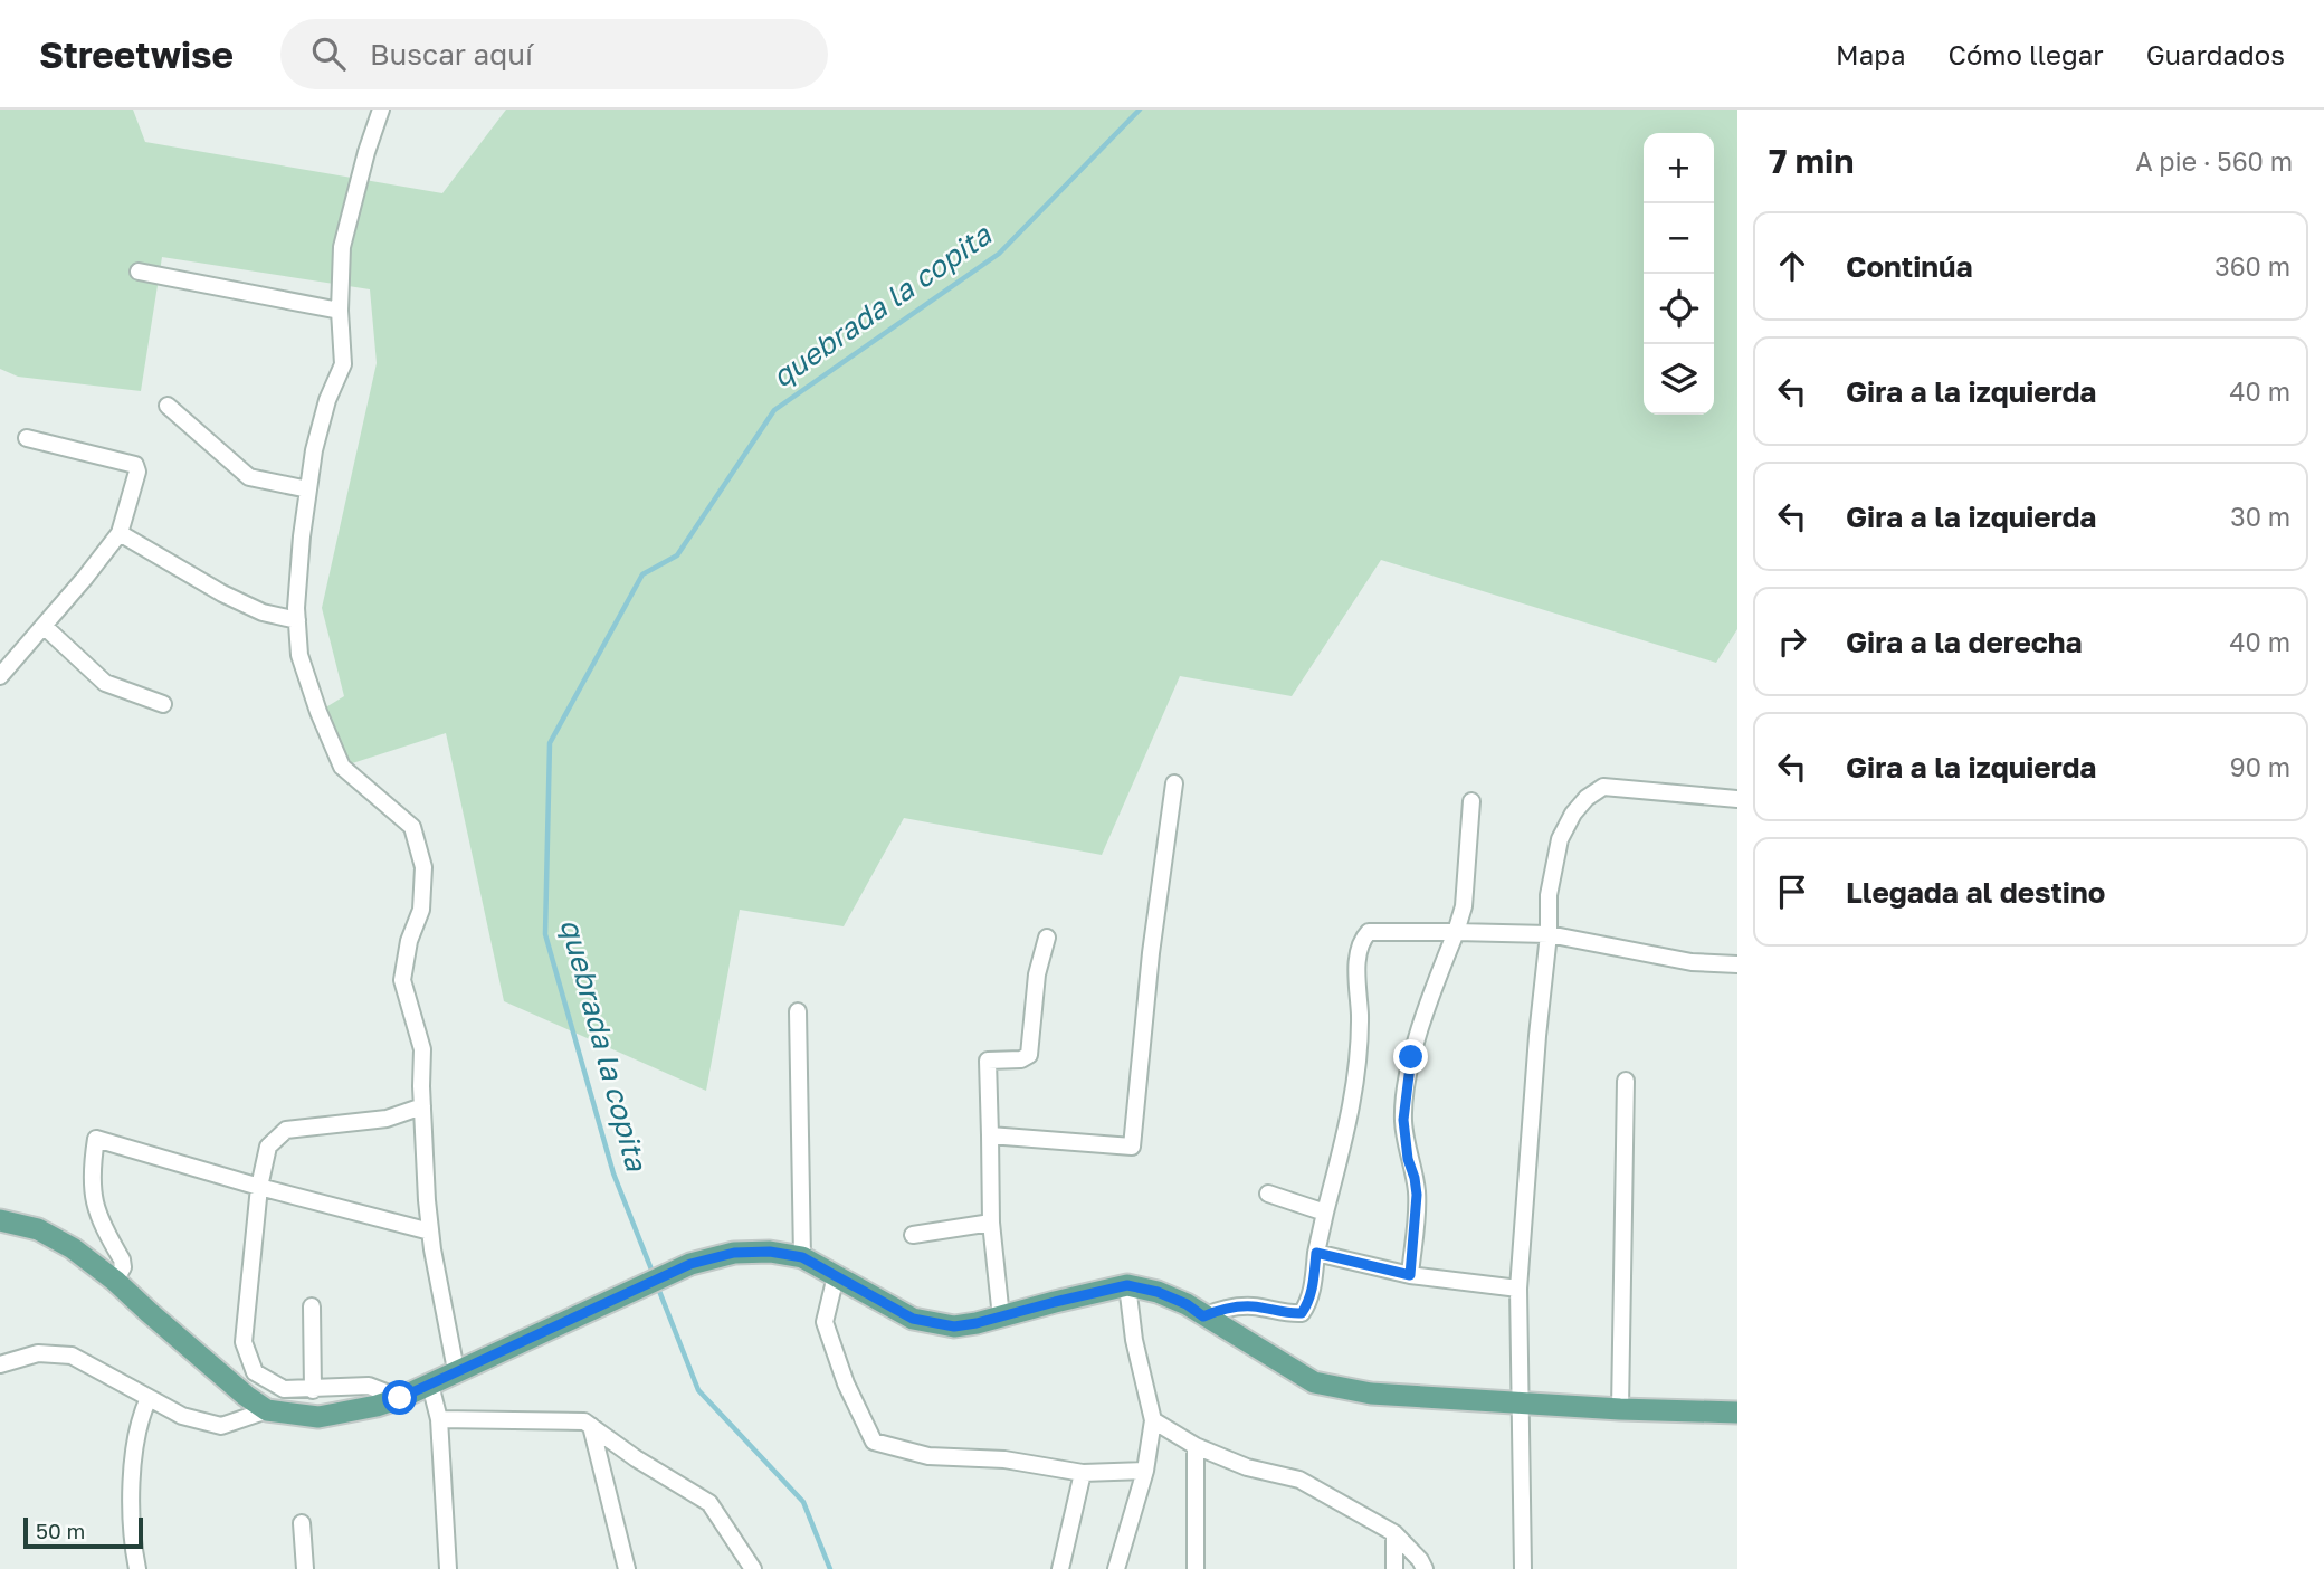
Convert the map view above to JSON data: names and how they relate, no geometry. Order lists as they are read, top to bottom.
{
  "water": ["quebrada la copita"],
  "scale_bar": "50 m",
  "page": {
    "header": "Streetwise",
    "search": "Buscar aquí",
    "nav": ["Mapa", "Cómo llegar", "Guardados"],
    "heading": ["7 min", "A pie · 560 m"],
    "map_buttons": ["+", "−"],
    "list": [
      ["Continúa", "360 m"],
      ["Gira a la izquierda", "40 m"],
      ["Gira a la izquierda", "30 m"],
      ["Gira a la derecha", "40 m"],
      ["Gira a la izquierda", "90 m"],
      "Llegada al destino"
    ],
    "scale": "50 m"
  }
}
